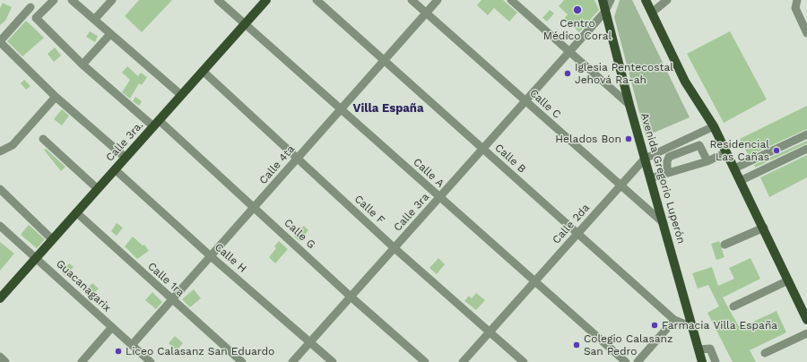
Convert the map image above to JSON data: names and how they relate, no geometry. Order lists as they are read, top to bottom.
{
  "streets": {
    "main road": ["Calle 3ra.", "Avenida Gregorio Luperón"],
    "street": [
      "Calle C",
      "Calle B",
      "Calle 4ta",
      "Calle A",
      "Calle F",
      "Calle 3ra",
      "Calle 2da",
      "Calle G",
      "Calle H",
      "Calle 1ra",
      "Guacanagarix"
    ]
  },
  "crossings": [
    ["Calle C", "Calle 4ta"],
    ["Calle C", "Avenida Gregorio Luperón"],
    ["Calle C", "Calle 3ra"],
    ["Calle C", "Calle 2da"],
    ["Calle 3ra.", "Calle A"],
    ["Calle 3ra.", "Calle F"],
    ["Calle 3ra.", "Calle G"],
    ["Calle 3ra.", "Calle H"],
    ["Calle 3ra.", "Calle 1ra"],
    ["Calle 3ra.", "Guacanagarix"],
    ["Calle B", "Calle 4ta"],
    ["Calle B", "Avenida Gregorio Luperón"],
    ["Calle B", "Calle 3ra"],
    ["Calle B", "Calle 2da"],
    ["Calle 4ta", "Calle A"],
    ["Calle 4ta", "Calle F"],
    ["Calle 4ta", "Calle G"],
    ["Calle 4ta", "Calle H"],
    ["Calle 4ta", "Calle 1ra"],
    ["Calle 4ta", "Guacanagarix"],
    ["Calle A", "Calle 3ra"],
    ["Calle A", "Calle 2da"],
    ["Avenida Gregorio Luperón", "Calle 3ra"],
    ["Avenida Gregorio Luperón", "Calle 2da"],
    ["Calle F", "Calle 3ra"],
    ["Calle F", "Calle 2da"],
    ["Calle 3ra", "Calle G"],
    ["Calle 3ra", "Calle H"]
  ],
  "districts": ["Villa España"],
  "places": [
    "Centro Médico Coral",
    "Iglesia Pentecostal Jehová Ra-ah",
    "Helados Bon",
    "Residencial Las Cañas",
    "Farmacia Villa España",
    "Colegio Calasanz San Pedro",
    "Liceo Calasanz San Eduardo"
  ]
}
